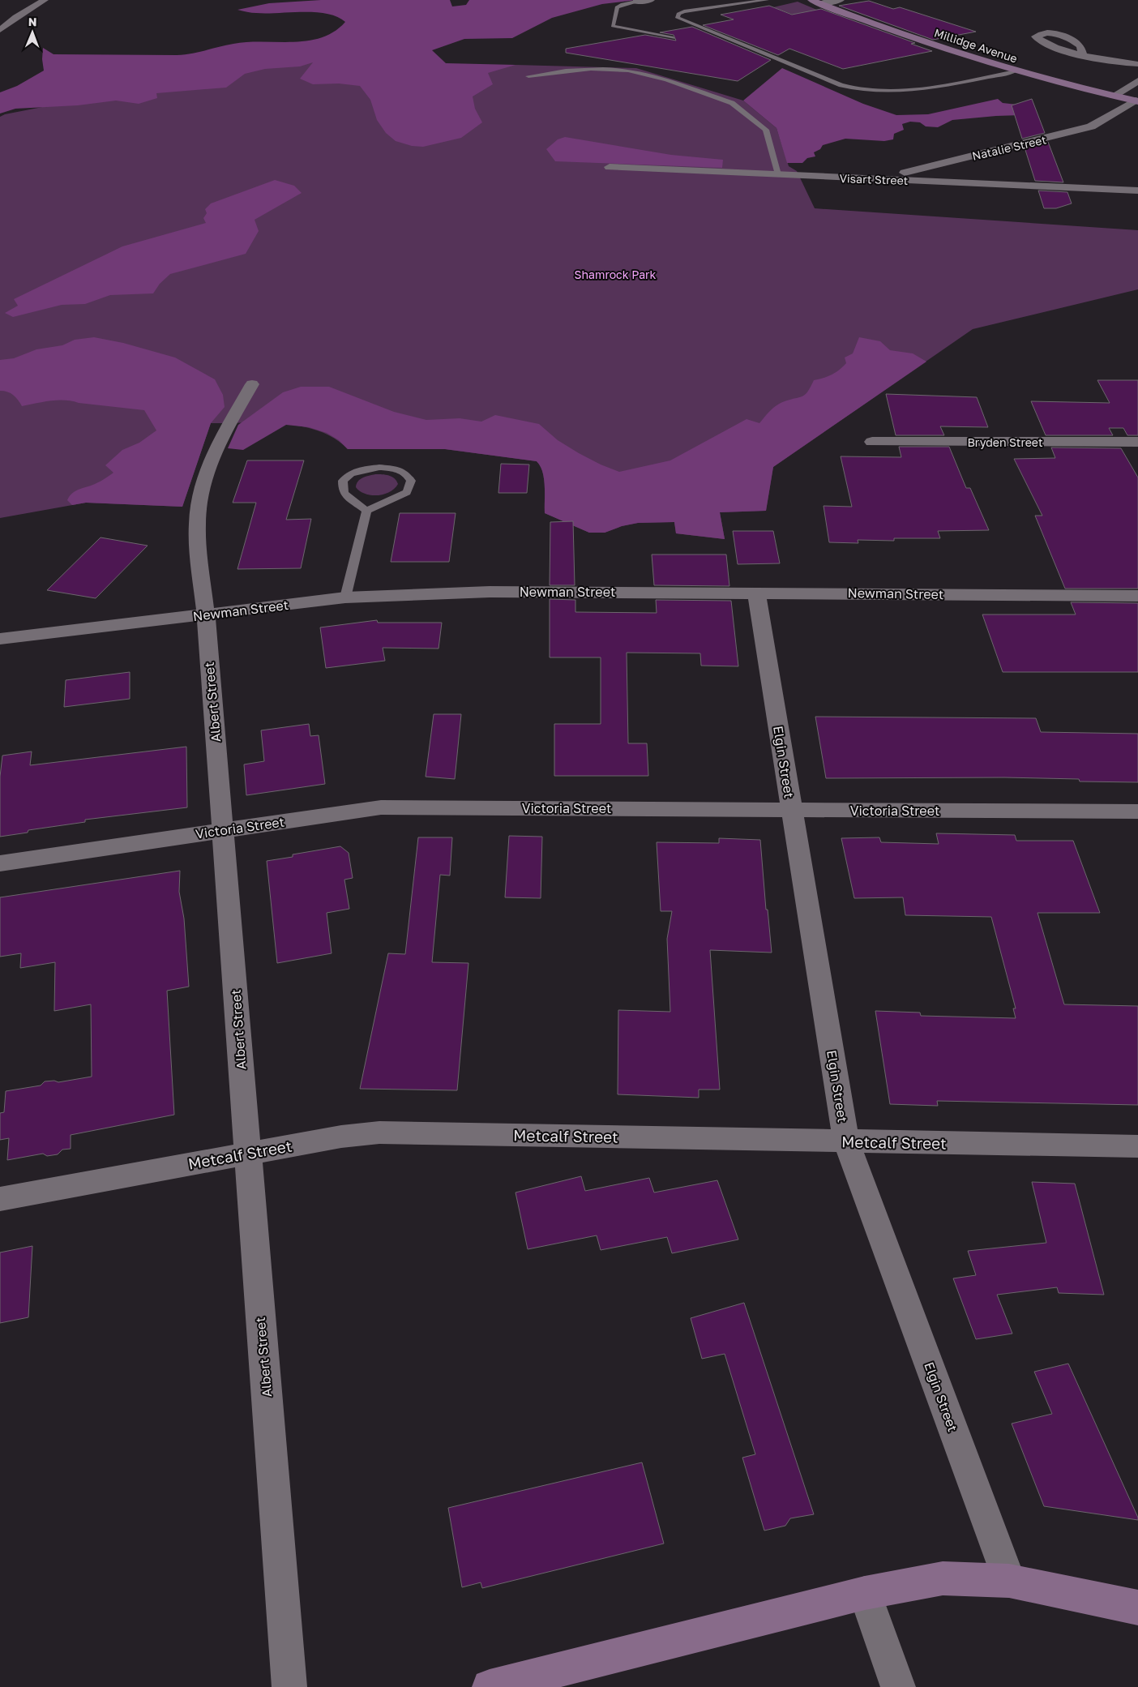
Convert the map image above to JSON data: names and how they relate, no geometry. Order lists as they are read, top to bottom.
{
  "streets": {
    "street": [
      "Millidge Avenue",
      "Natalie Street",
      "Visart Street",
      "Bryden Street",
      "Newman Street",
      "Albert Street",
      "Elgin Street",
      "Victoria Street",
      "Metcalf Street"
    ]
  },
  "crossings": [
    ["Millidge Avenue", "Natalie Street"],
    ["Natalie Street", "Visart Street"],
    ["Newman Street", "Albert Street"],
    ["Newman Street", "Elgin Street"],
    ["Albert Street", "Victoria Street"],
    ["Albert Street", "Metcalf Street"],
    ["Elgin Street", "Victoria Street"],
    ["Elgin Street", "Metcalf Street"]
  ],
  "parks": ["Shamrock Park"],
  "north": "top"
}
